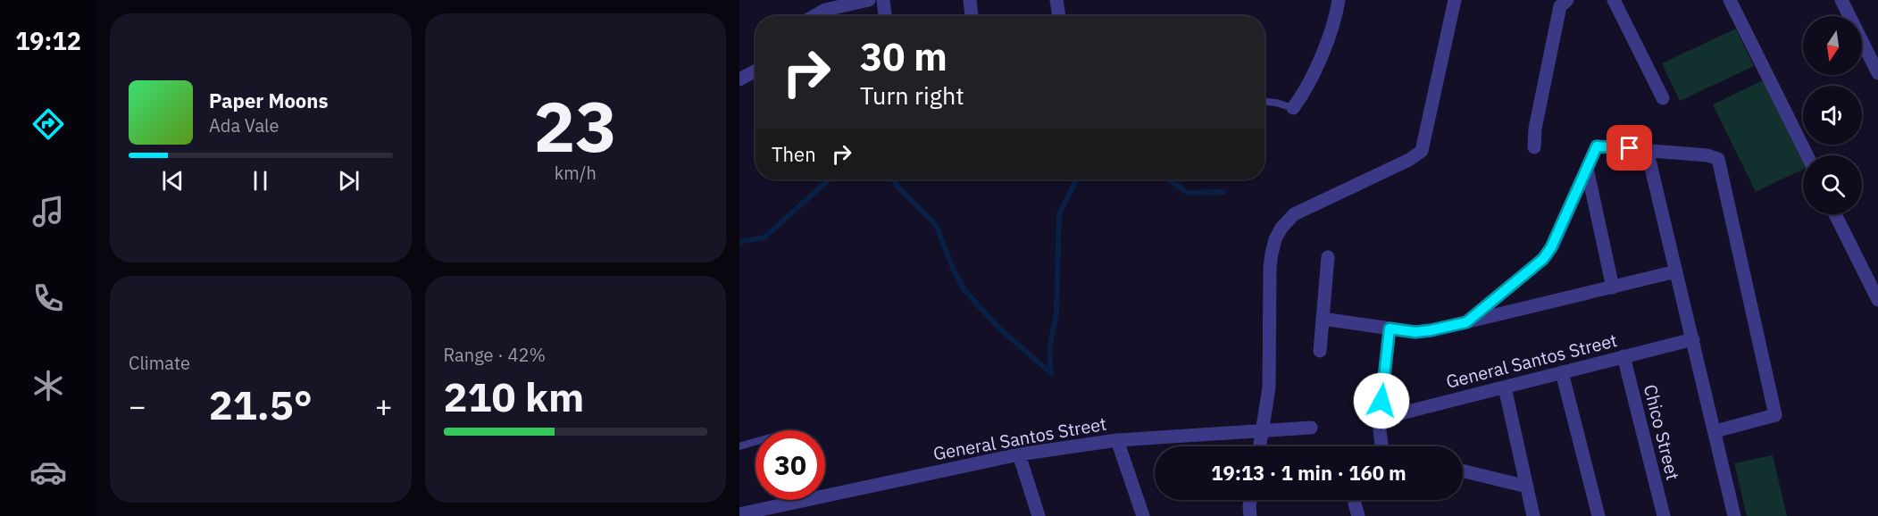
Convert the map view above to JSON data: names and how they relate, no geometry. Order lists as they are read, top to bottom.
{
  "streets": {
    "street": ["General Santos Street", "Chico Street"]
  },
  "crossings": [
    ["General Santos Street", "Chico Street"]
  ],
  "north": "bottom",
  "page": {
    "tabs": "19:12",
    "tile": [
      ["23", "km/h"],
      "Climate",
      ["Range · 42%", "210 km"]
    ],
    "turn": ["30 m", "Turn right"],
    "song": ["Paper Moons", "Ada Vale"],
    "then": "Then",
    "heat": ["−", "21.5°", "+"],
    "limit": "30",
    "trip": "19:13 · 1 min · 160 m"
  }
}
